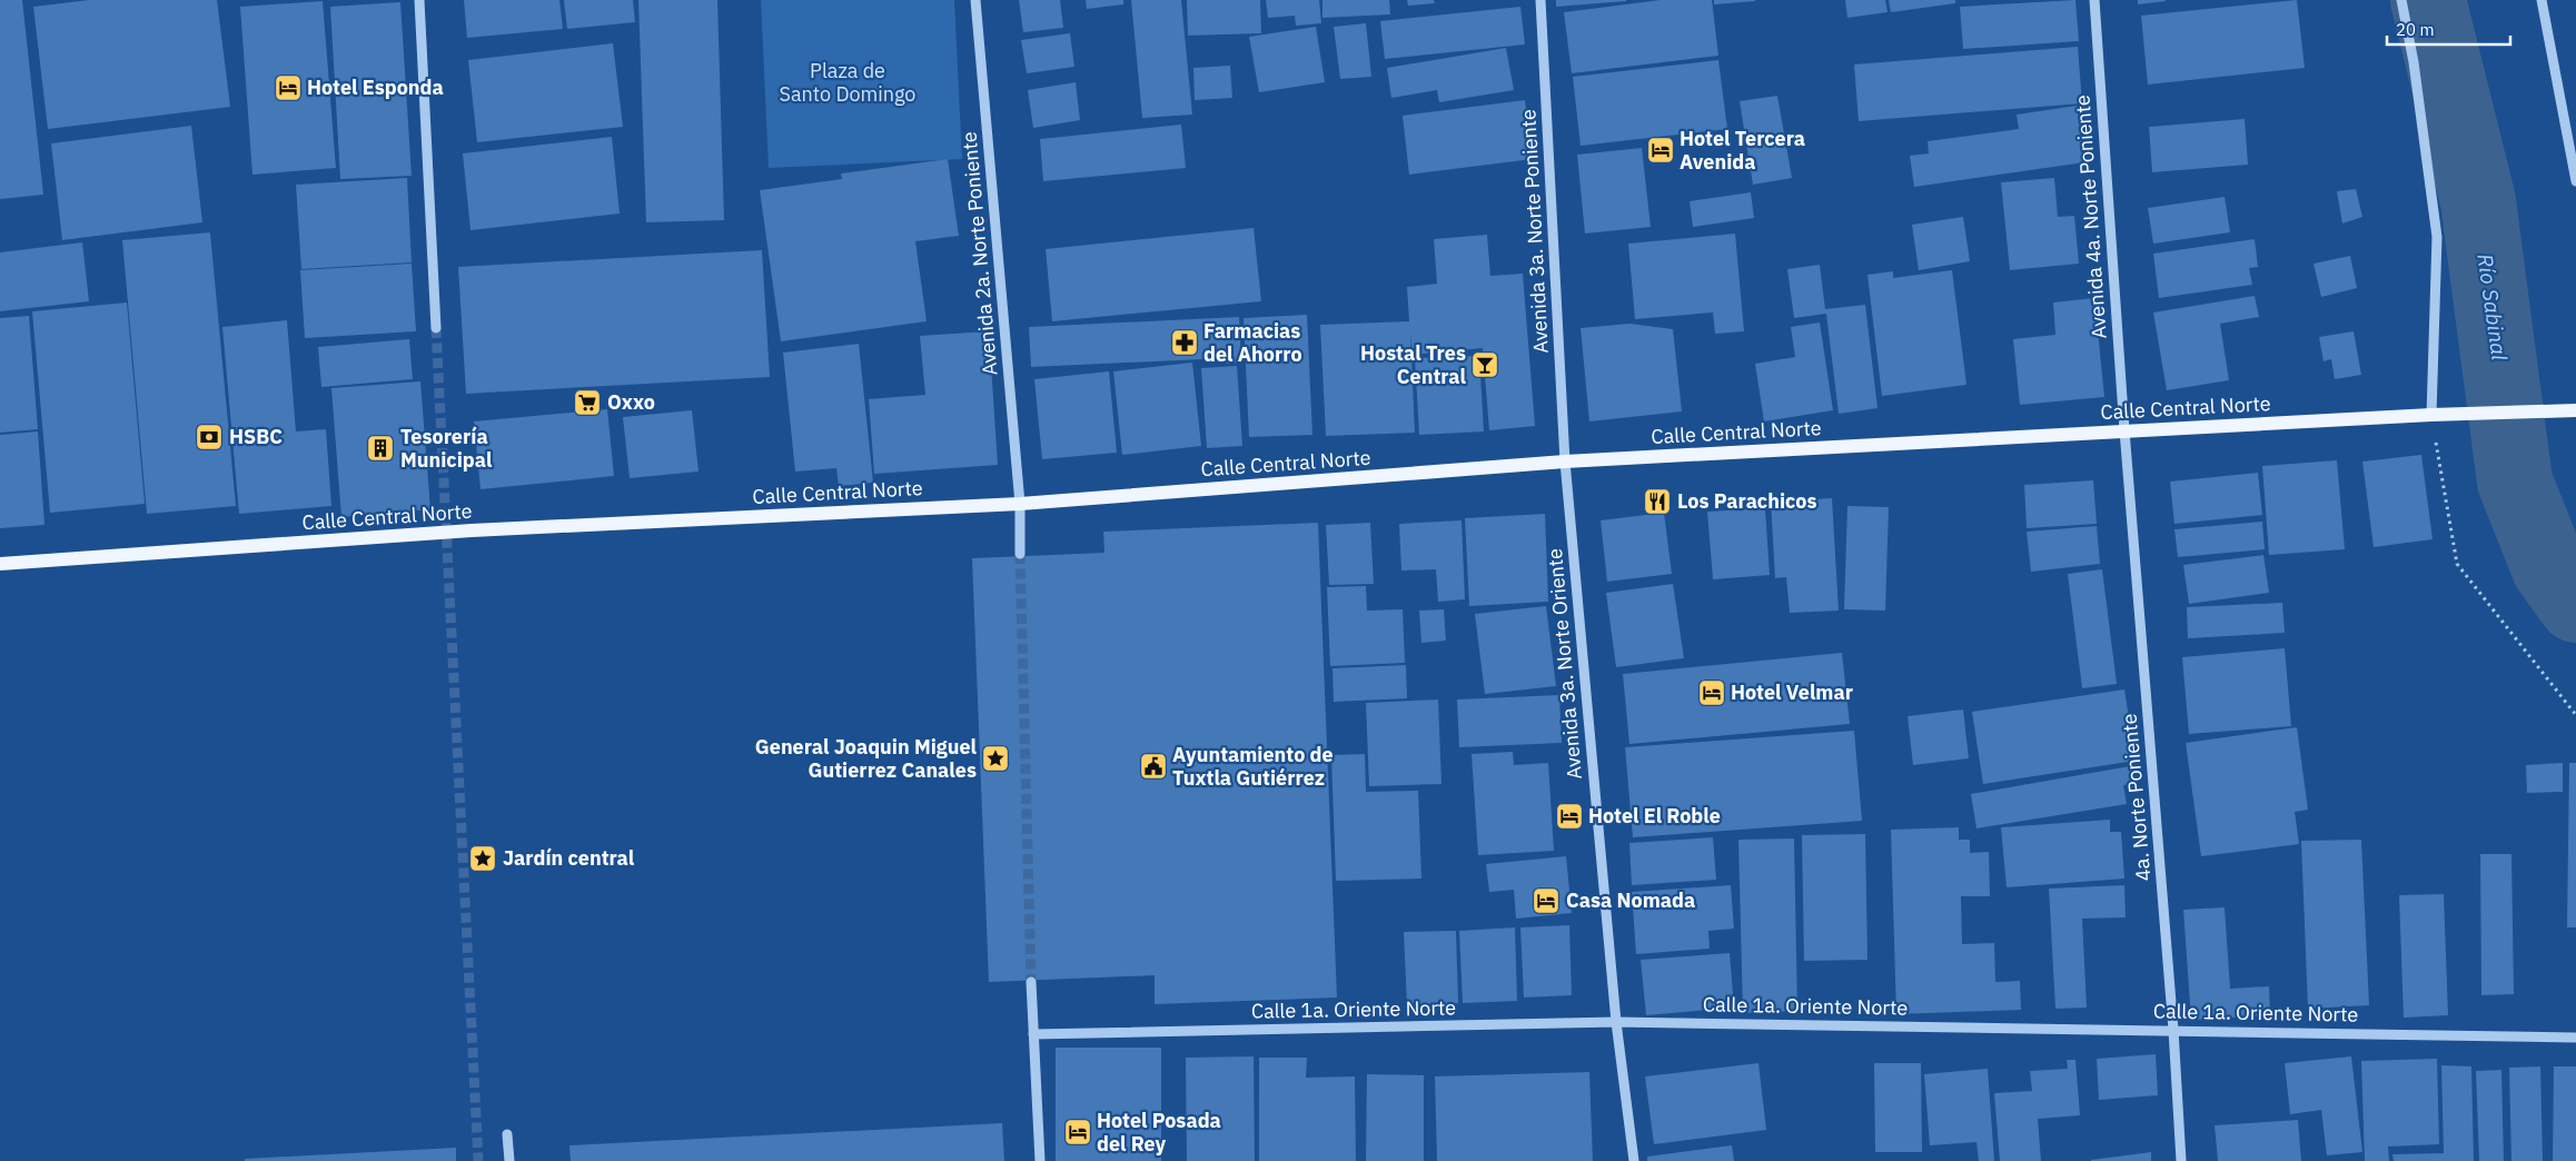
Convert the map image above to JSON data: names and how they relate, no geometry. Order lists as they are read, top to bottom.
{
  "streets": {
    "main road": ["Calle Central Norte"],
    "street": [
      "Avenida 4a. Norte Poniente",
      "Avenida 3a. Norte Poniente",
      "Avenida 2a. Norte Poniente",
      "Avenida 3a. Norte Oriente",
      "4a. Norte Poniente",
      "Calle 1a. Oriente Norte"
    ]
  },
  "crossings": [
    ["Avenida 4a. Norte Poniente", "Calle Central Norte"],
    ["Avenida 4a. Norte Poniente", "4a. Norte Poniente"],
    ["Avenida 3a. Norte Poniente", "Calle Central Norte"],
    ["Avenida 3a. Norte Poniente", "Avenida 3a. Norte Oriente"],
    ["Avenida 2a. Norte Poniente", "Calle Central Norte"],
    ["Calle Central Norte", "Avenida 3a. Norte Oriente"],
    ["Calle Central Norte", "4a. Norte Poniente"],
    ["Avenida 3a. Norte Oriente", "Calle 1a. Oriente Norte"],
    ["4a. Norte Poniente", "Calle 1a. Oriente Norte"]
  ],
  "water": ["Río Sabinal"],
  "parks": ["Plaza de Santo Domingo"],
  "places": {
    "hotel": [
      "Hotel Esponda",
      "Hotel Tercera Avenida",
      "Hotel Velmar",
      "Hotel El Roble",
      "Casa Nomada",
      "Hotel Posada del Rey"
    ],
    "pharmacy": ["Farmacias del Ahorro"],
    "bar": ["Hostal Tres Central"],
    "supermarket": ["Oxxo"],
    "bank": ["HSBC"],
    "building": ["Tesorería Municipal"],
    "restaurant": ["Los Parachicos"],
    "place": ["General Joaquin Miguel Gutierrez Canales", "Jardín central"],
    "public building": ["Ayuntamiento de Tuxtla Gutiérrez"]
  },
  "scale_bar": "20 m"
}
